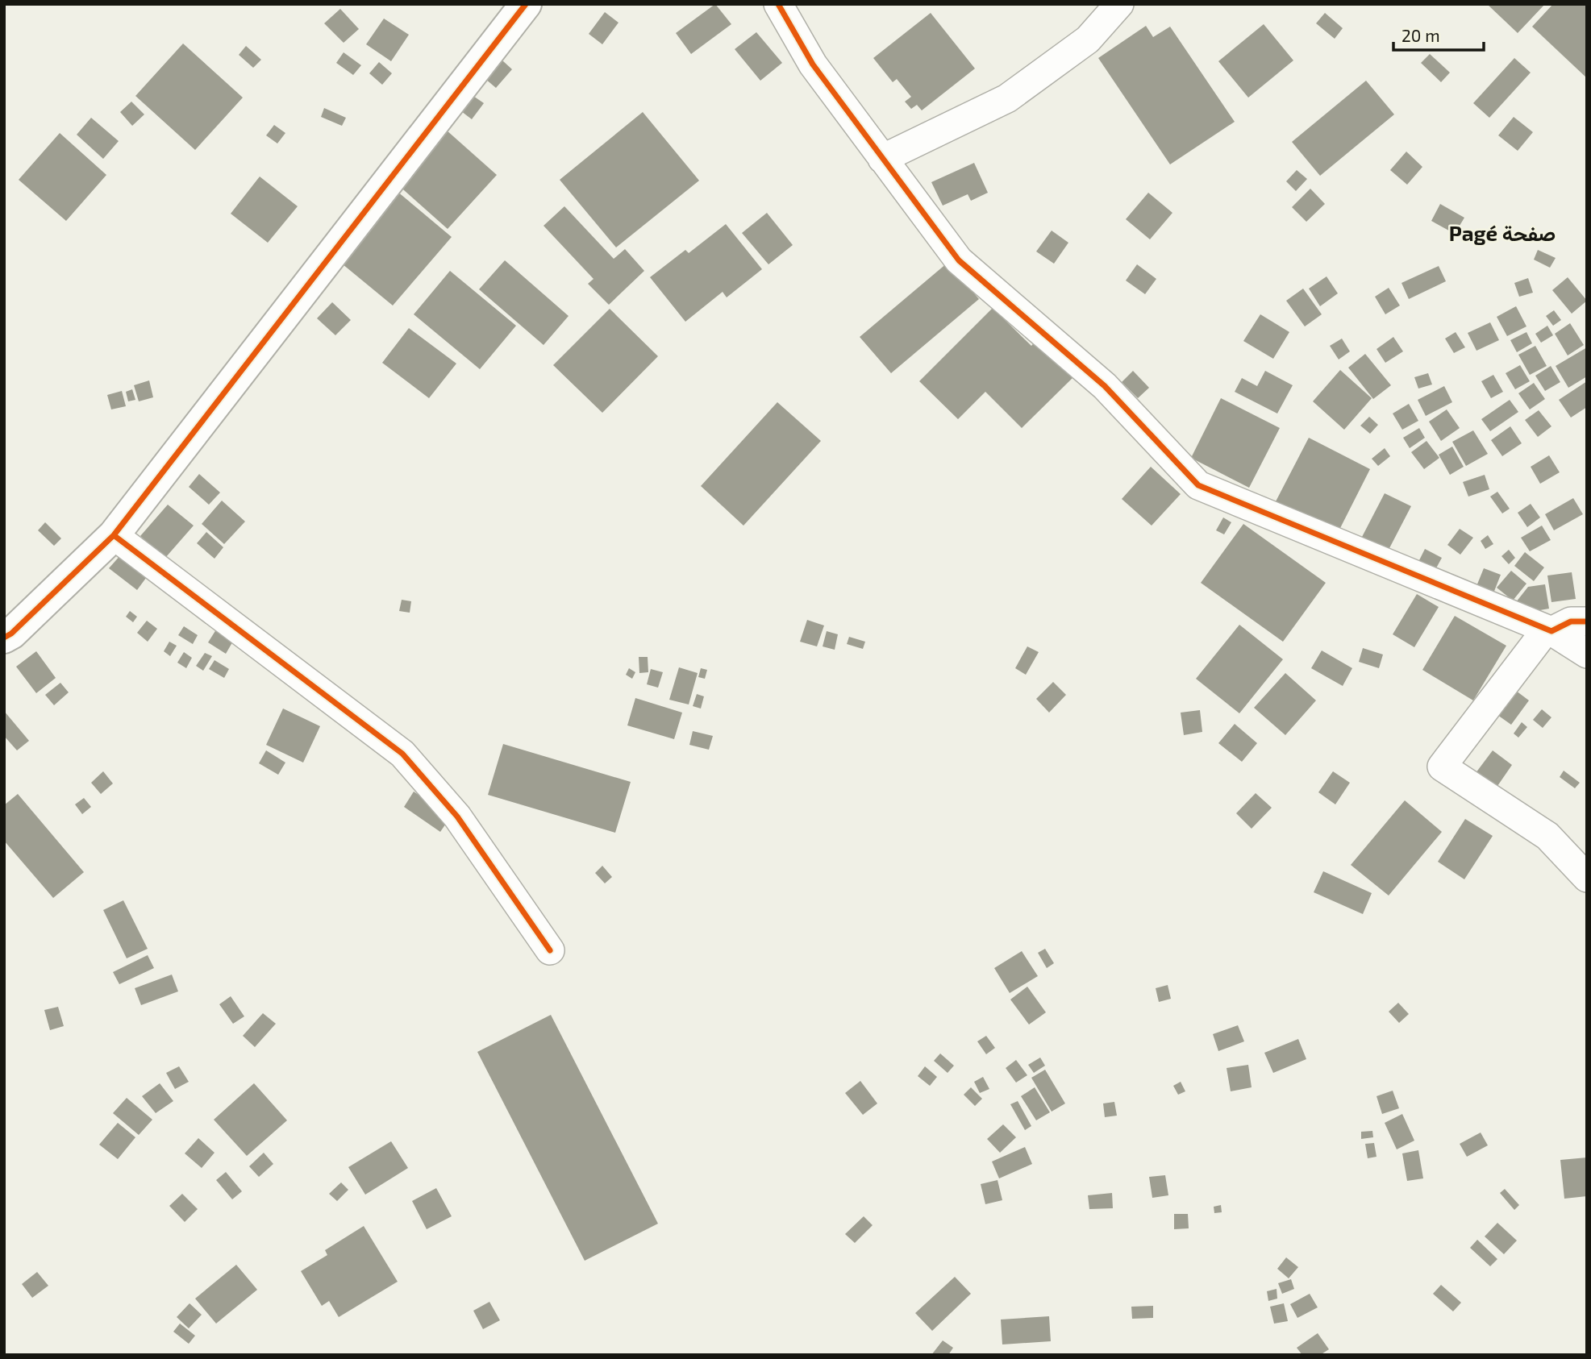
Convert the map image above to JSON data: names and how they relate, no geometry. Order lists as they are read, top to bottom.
{
  "districts": ["Pagé صفحة"],
  "scale_bar": "20 m"
}
